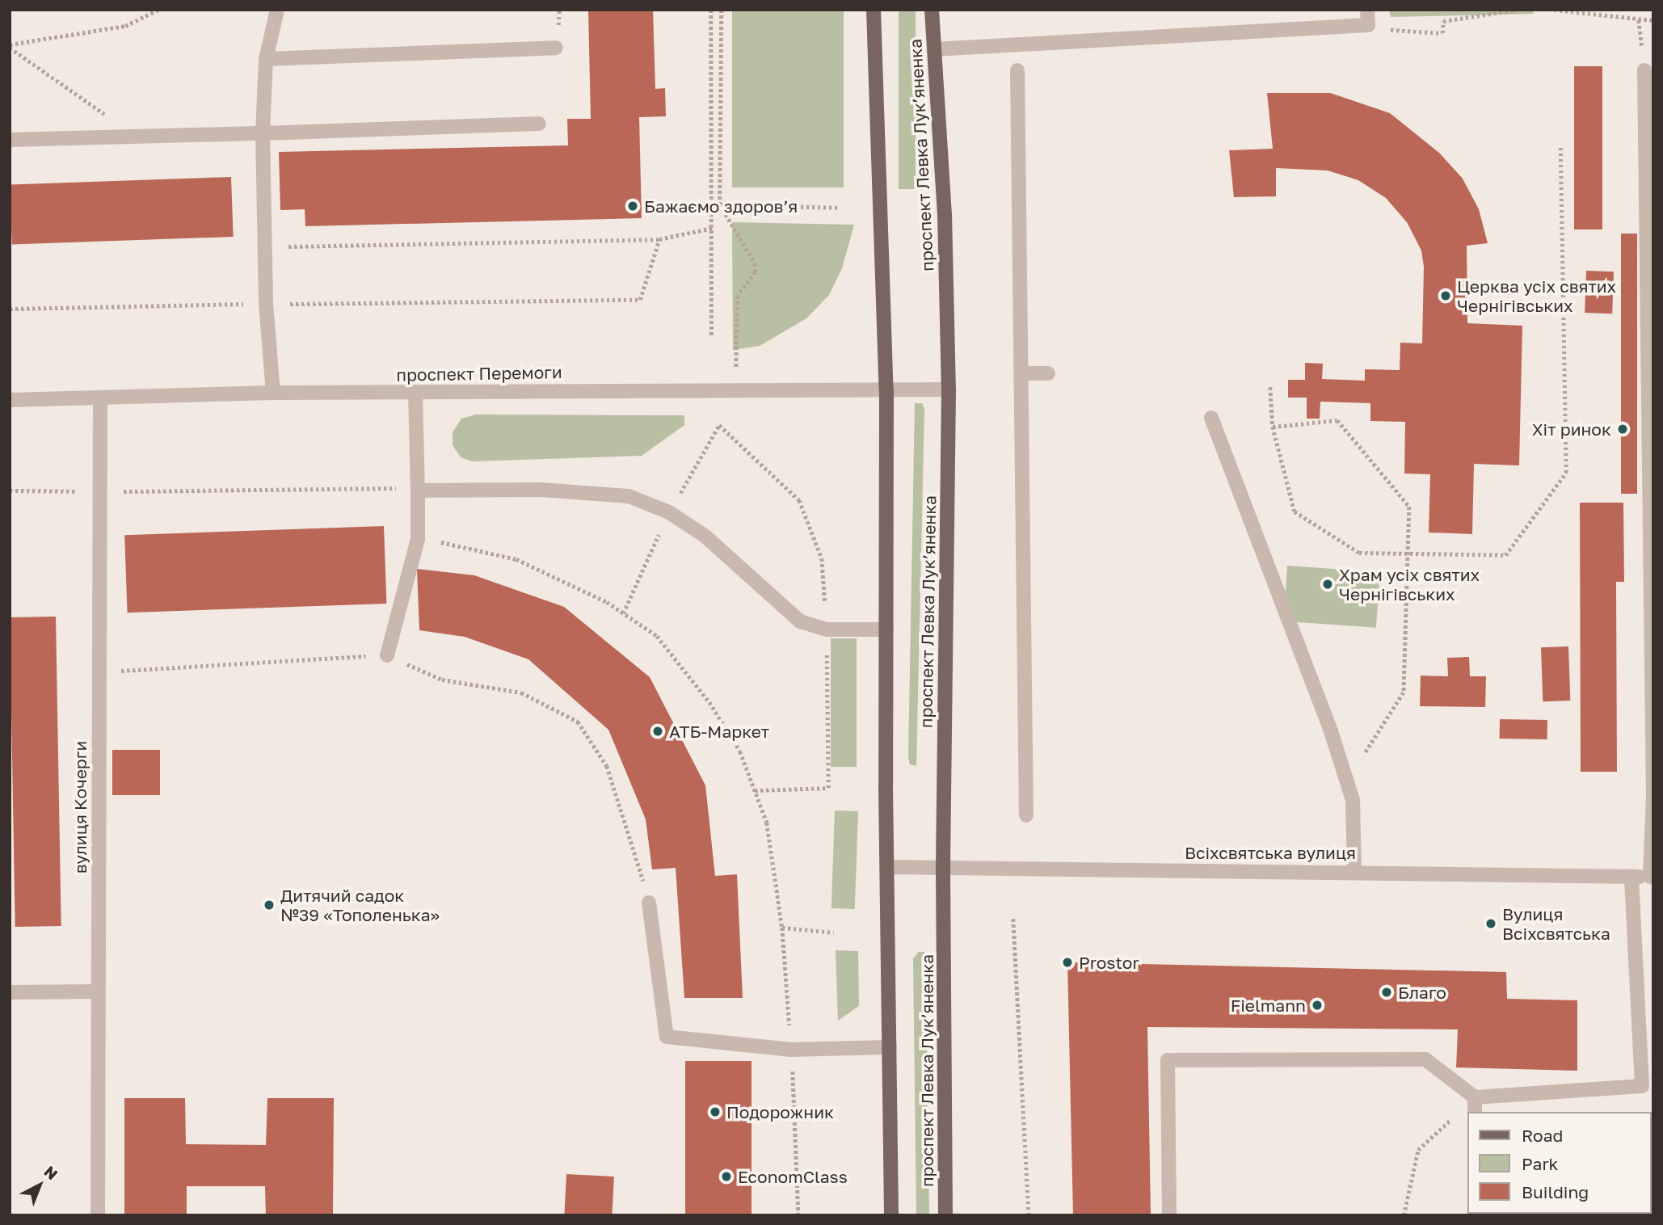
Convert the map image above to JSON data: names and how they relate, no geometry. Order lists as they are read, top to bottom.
{
  "streets": {
    "main road": ["проспект Левка Лукʼяненка"],
    "street": ["проспект Перемоги", "вулиця Кочерги", "Всіхсвятська вулиця"]
  },
  "crossings": [
    ["проспект Левка Лукʼяненка", "проспект Перемоги"],
    ["проспект Левка Лукʼяненка", "Всіхсвятська вулиця"],
    ["проспект Перемоги", "вулиця Кочерги"]
  ],
  "places": [
    "Бажаємо здоровʼя",
    "Церква усіх святих Чернігівських",
    "Хіт ринок",
    "Храм усіх святих Чернігівських",
    "АТБ-Маркет",
    "Дитячий садок №39 «Тополенька»",
    "Вулиця Всіхсвятська",
    "Prostor",
    "Благо",
    "Fielmann",
    "Подорожник",
    "EconomClass"
  ],
  "legend": ["Road", "Park", "Building"],
  "north": "top right"
}
